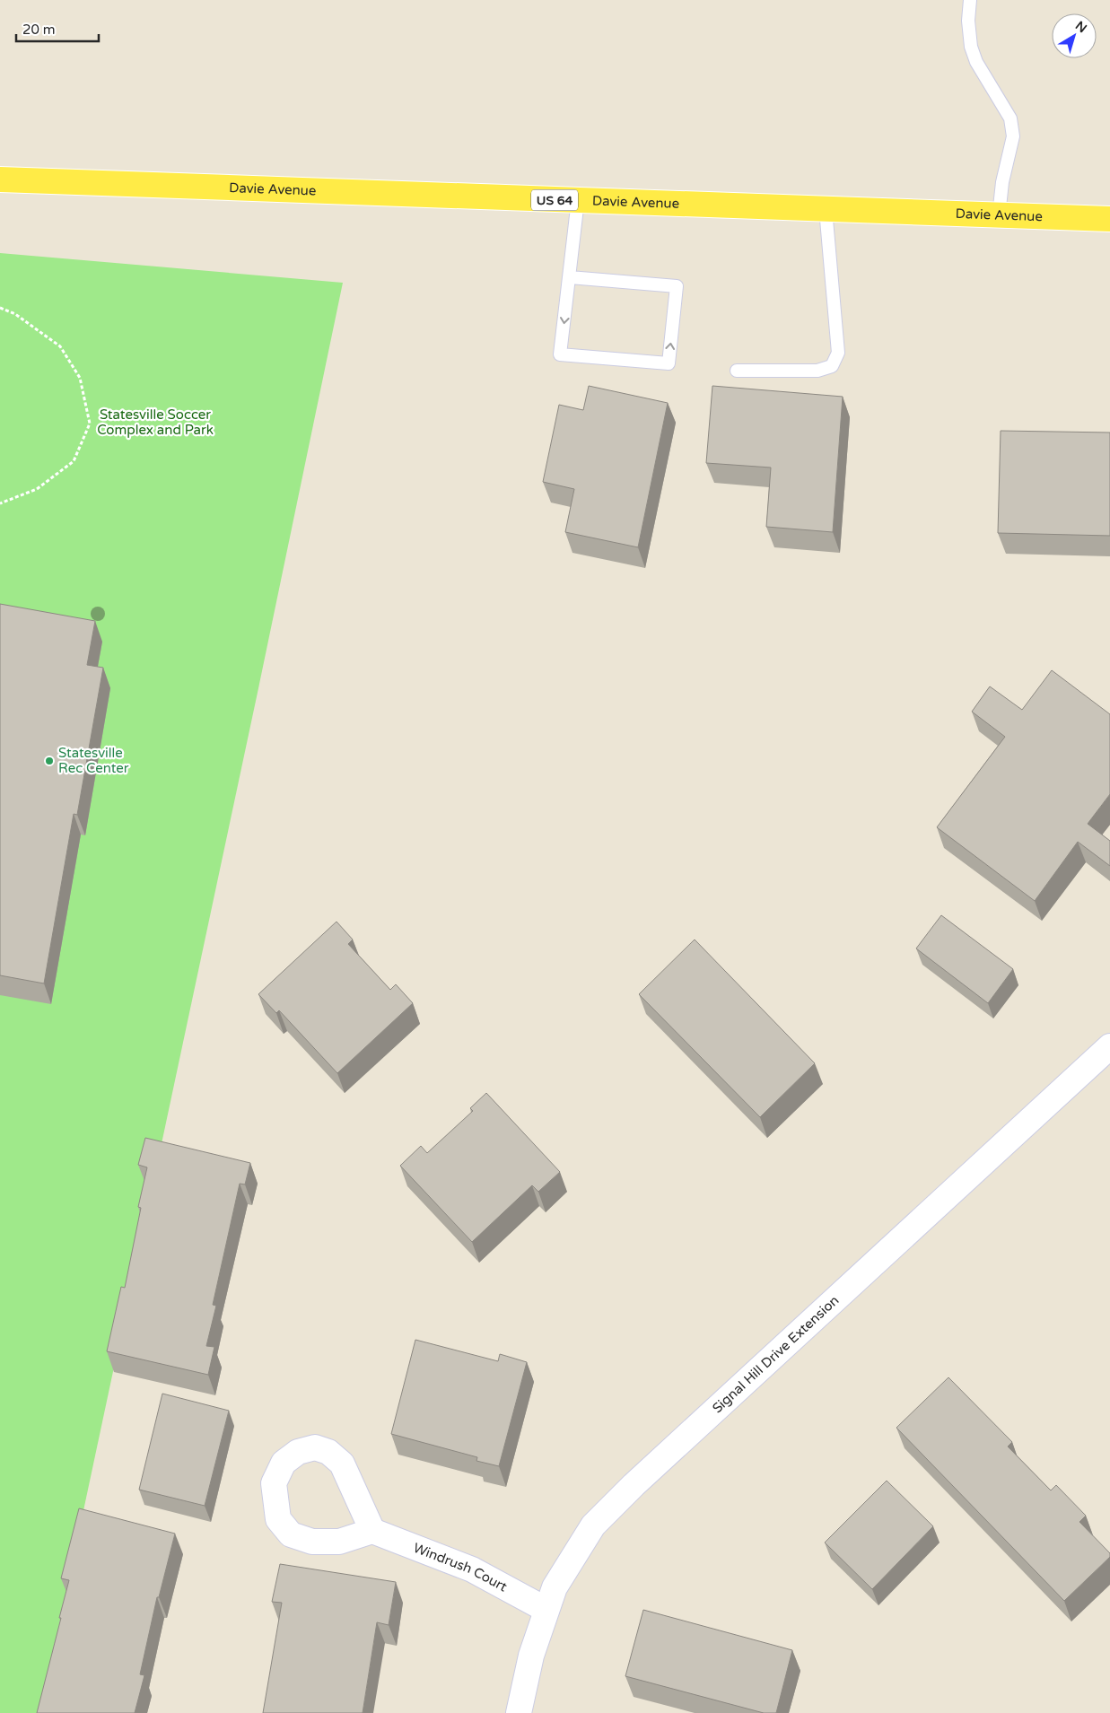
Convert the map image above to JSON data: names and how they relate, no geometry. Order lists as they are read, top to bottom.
{
  "streets": {
    "main road": ["Davie Avenue", "US 64"],
    "street": ["Signal Hill Drive Extension", "Windrush Court"]
  },
  "crossings": [
    ["Signal Hill Drive Extension", "Windrush Court"]
  ],
  "parks": ["Statesville Soccer Complex and Park"],
  "places": ["Statesville Rec Center"],
  "scale_bar": "20 m",
  "north": "top right"
}
